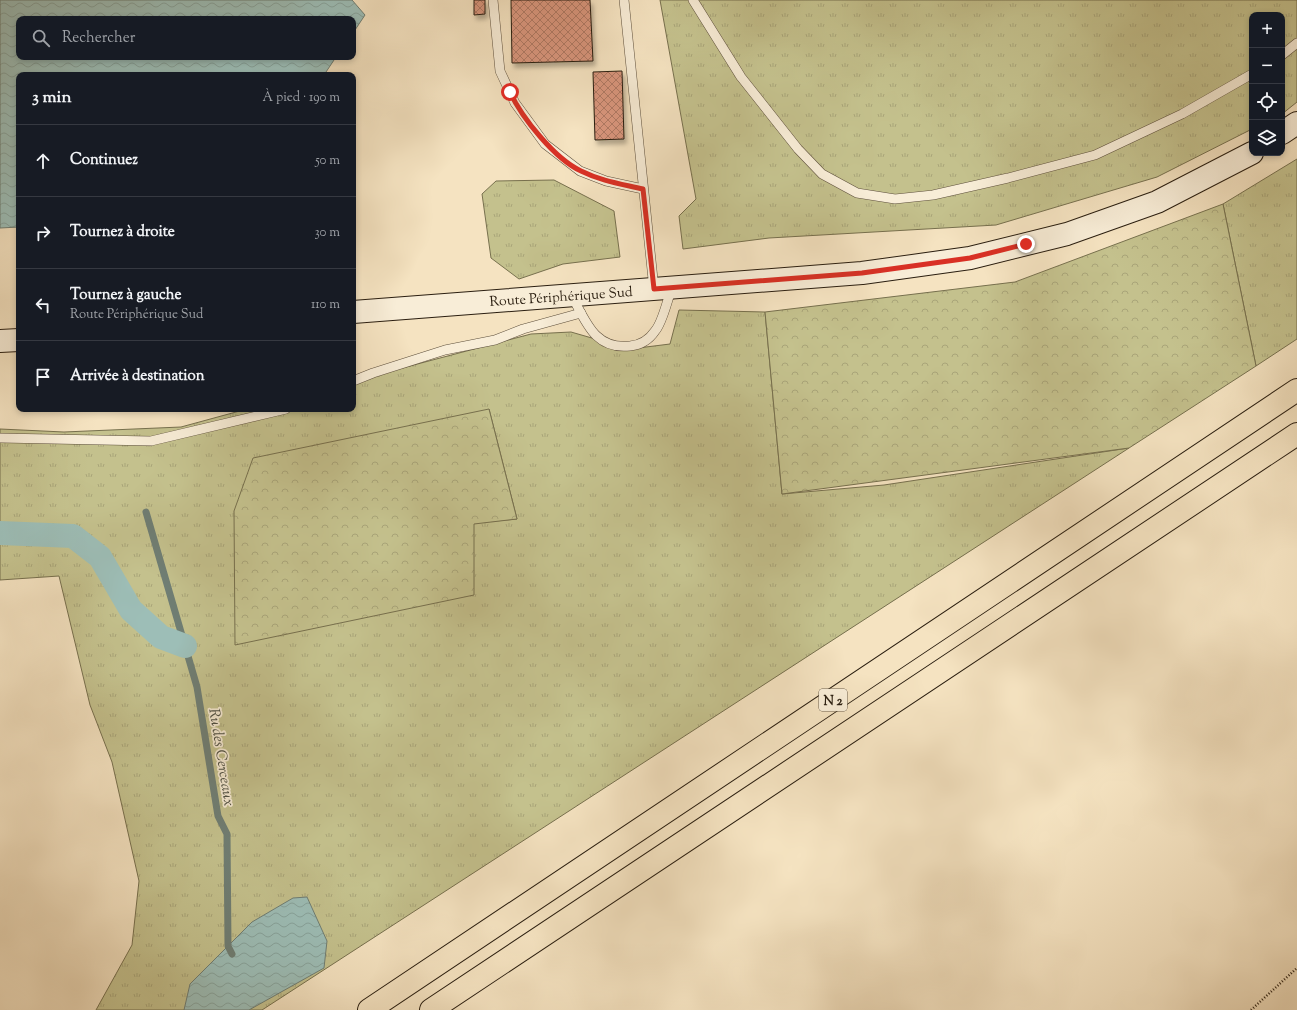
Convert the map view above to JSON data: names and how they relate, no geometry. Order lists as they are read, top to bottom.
{
  "streets": {
    "highway": ["N 2"],
    "main road": ["Route Périphérique Sud"]
  },
  "water": ["Ru des Cerceaux"],
  "page": {
    "map_buttons": ["+", "−"],
    "search": "Rechercher",
    "heading": ["3 min", "À pied · 190 m"],
    "list": [
      ["Continuez", "50 m"],
      ["Tournez à droite", "30 m"],
      ["Tournez à gauche", "Route Périphérique Sud", "110 m"],
      "Arrivée à destination"
    ]
  }
}
